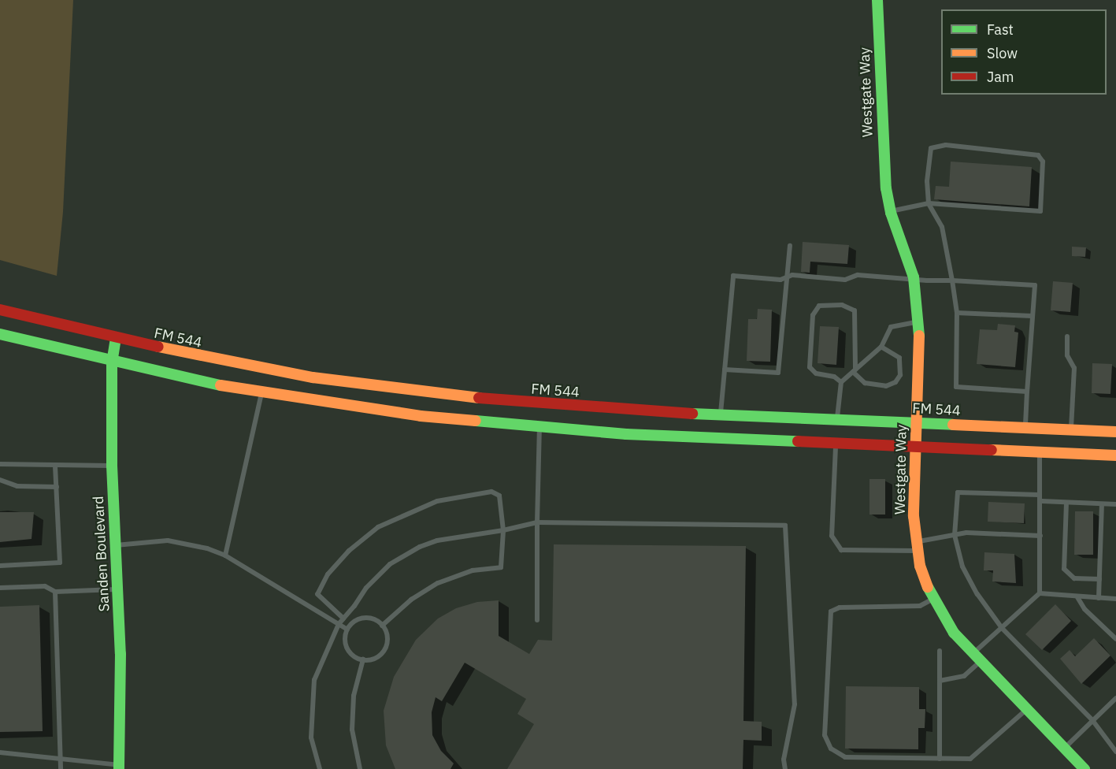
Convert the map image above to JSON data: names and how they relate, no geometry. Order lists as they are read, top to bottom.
{
  "streets": {
    "main road": ["Westgate Way", "FM 544", "Sanden Boulevard"]
  },
  "crossings": [
    ["Westgate Way", "FM 544"],
    ["FM 544", "Sanden Boulevard"]
  ],
  "legend": ["Fast", "Slow", "Jam"]
}
